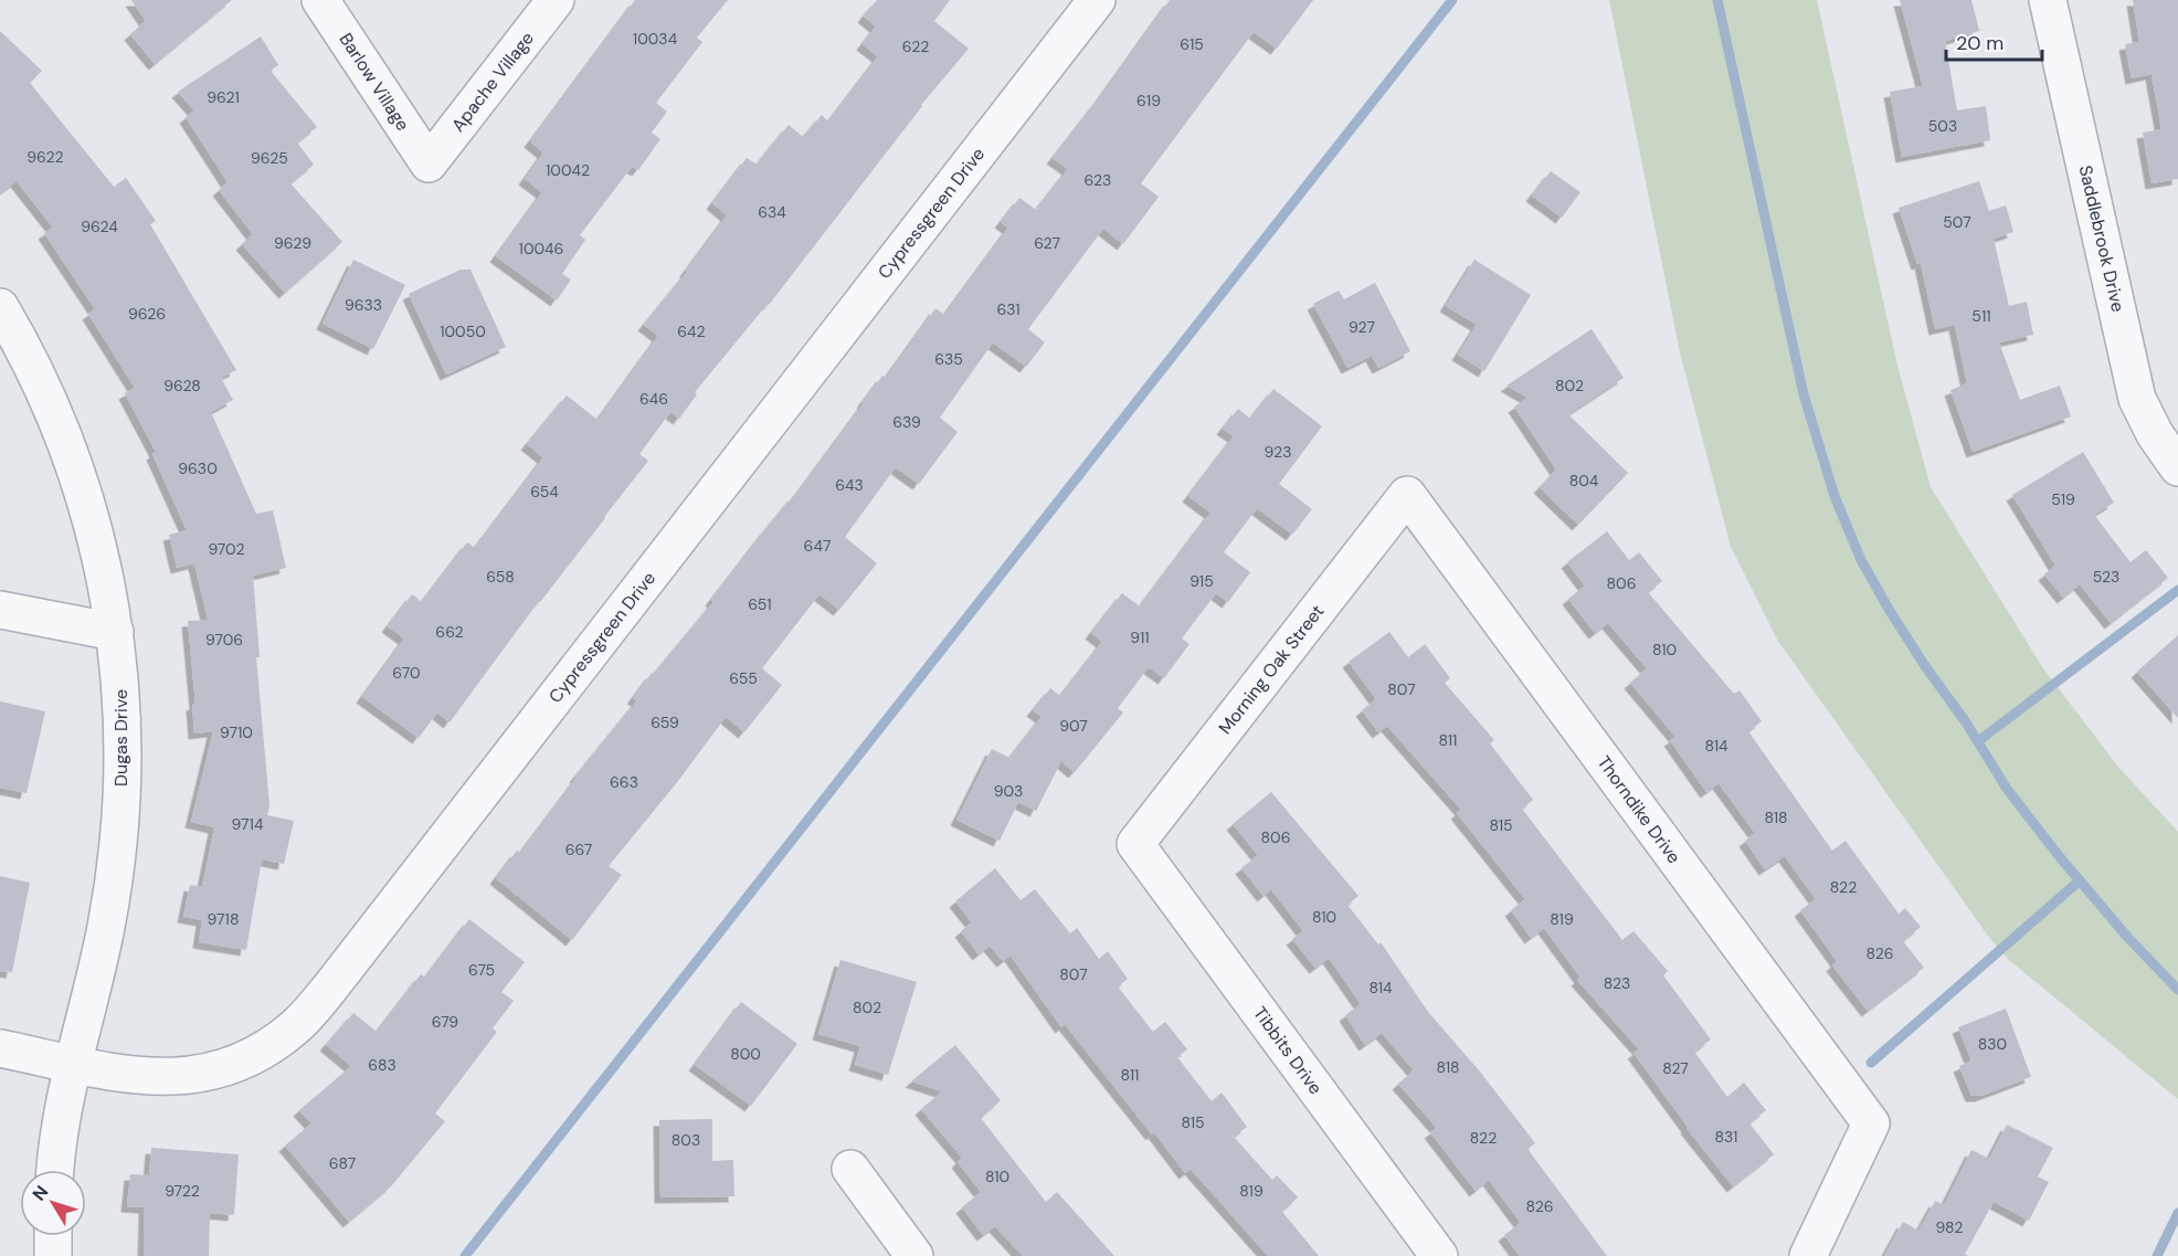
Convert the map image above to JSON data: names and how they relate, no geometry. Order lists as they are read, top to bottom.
{
  "streets": {
    "street": [
      "Barlow Village",
      "Apache Village",
      "Cypressgreen Drive",
      "Saddlebrook Drive",
      "Morning Oak Street",
      "Dugas Drive",
      "Thorndike Drive",
      "Tibbits Drive"
    ]
  },
  "crossings": [
    ["Barlow Village", "Apache Village"],
    ["Cypressgreen Drive", "Dugas Drive"],
    ["Morning Oak Street", "Thorndike Drive"],
    ["Morning Oak Street", "Tibbits Drive"]
  ],
  "house_numbers": [
    "10034",
    "615",
    "622",
    "9621",
    "619",
    "503",
    "9622",
    "9625",
    "10042",
    "623",
    "634",
    "507",
    "9624",
    "9629",
    "627",
    "10046",
    "9633",
    "631",
    "9626",
    "511",
    "927",
    "10050",
    "642",
    "635",
    "9628",
    "802",
    "646",
    "639",
    "923",
    "9630",
    "804",
    "643",
    "654",
    "519",
    "647",
    "9702",
    "658",
    "523",
    "915",
    "806",
    "651",
    "662",
    "911",
    "9706",
    "810",
    "670",
    "655",
    "807",
    "659",
    "907",
    "9710",
    "811",
    "814",
    "663",
    "903",
    "818",
    "9714",
    "815",
    "806",
    "667",
    "822",
    "810",
    "9718",
    "819",
    "826",
    "675",
    "807",
    "823",
    "814",
    "802",
    "679",
    "830",
    "800",
    "683",
    "818",
    "827",
    "811",
    "815",
    "831",
    "822",
    "803",
    "687",
    "810",
    "9722",
    "819",
    "826",
    "982"
  ],
  "scale_bar": "20 m",
  "north": "top left"
}
